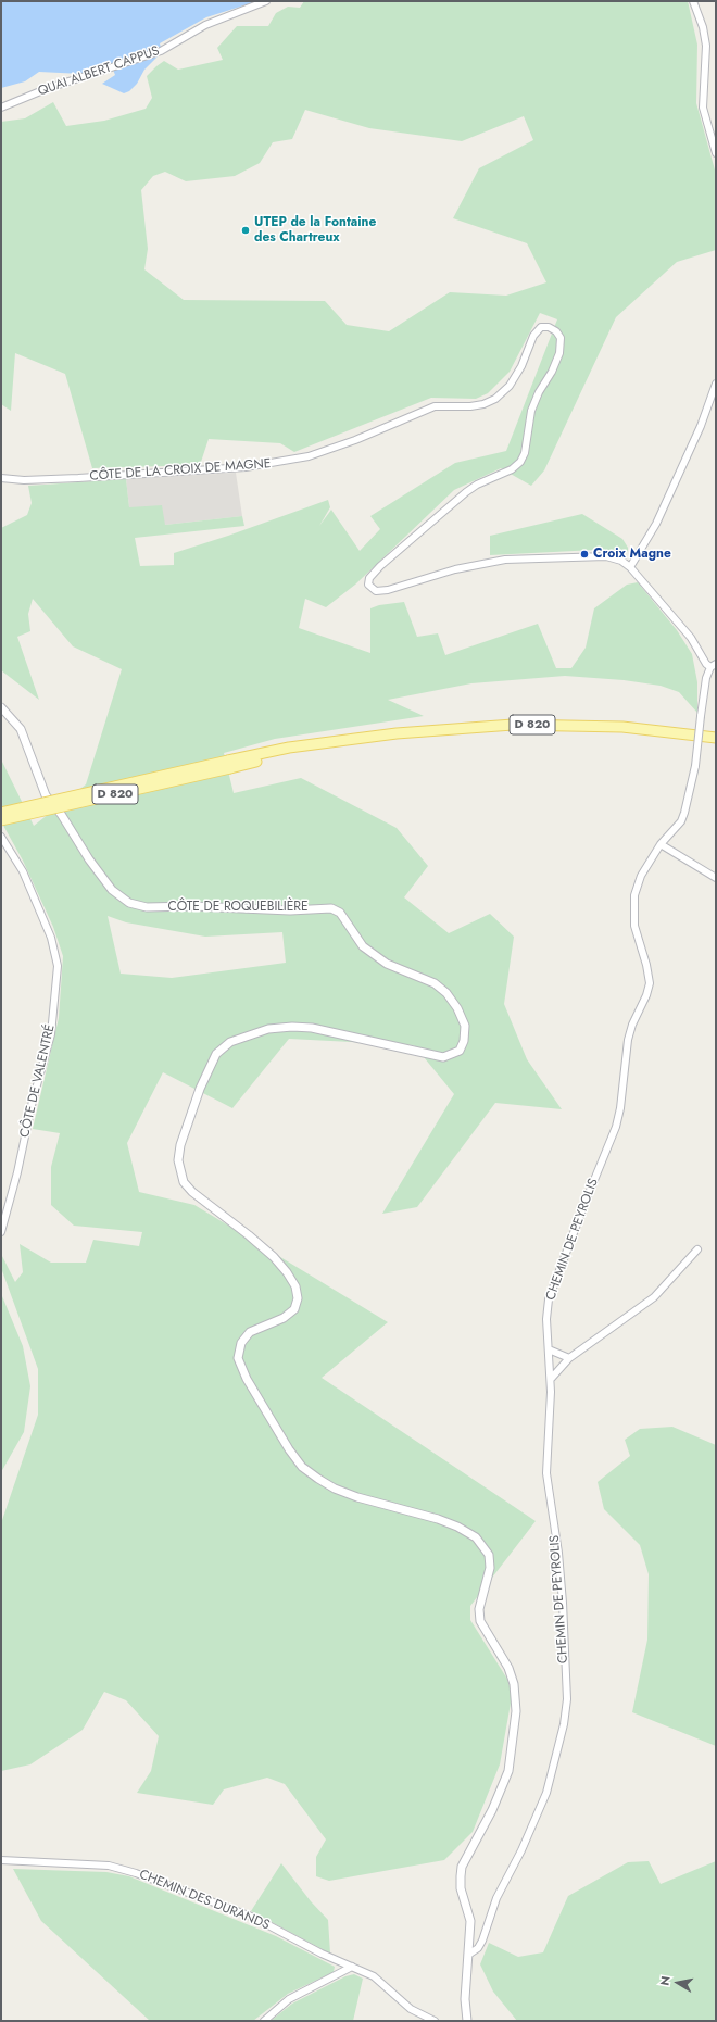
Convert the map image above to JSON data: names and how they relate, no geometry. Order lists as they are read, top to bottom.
{
  "streets": {
    "main road": ["D 820"],
    "street": [
      "QUAI ALBERT CAPPUS",
      "CÔTE DE LA CROIX DE MAGNE",
      "CÔTE DE ROQUEBILIÈRE",
      "CÔTE DE VALENTRÉ",
      "CHEMIN DE PEYROLIS",
      "CHEMIN DES DURANDS"
    ]
  },
  "crossings": [
    ["CÔTE DE LA CROIX DE MAGNE", "CHEMIN DE PEYROLIS"],
    ["CÔTE DE ROQUEBILIÈRE", "CHEMIN DE PEYROLIS"]
  ],
  "places": ["UTEP de la Fontaine des Chartreux", "Croix Magne"],
  "north": "left"
}
